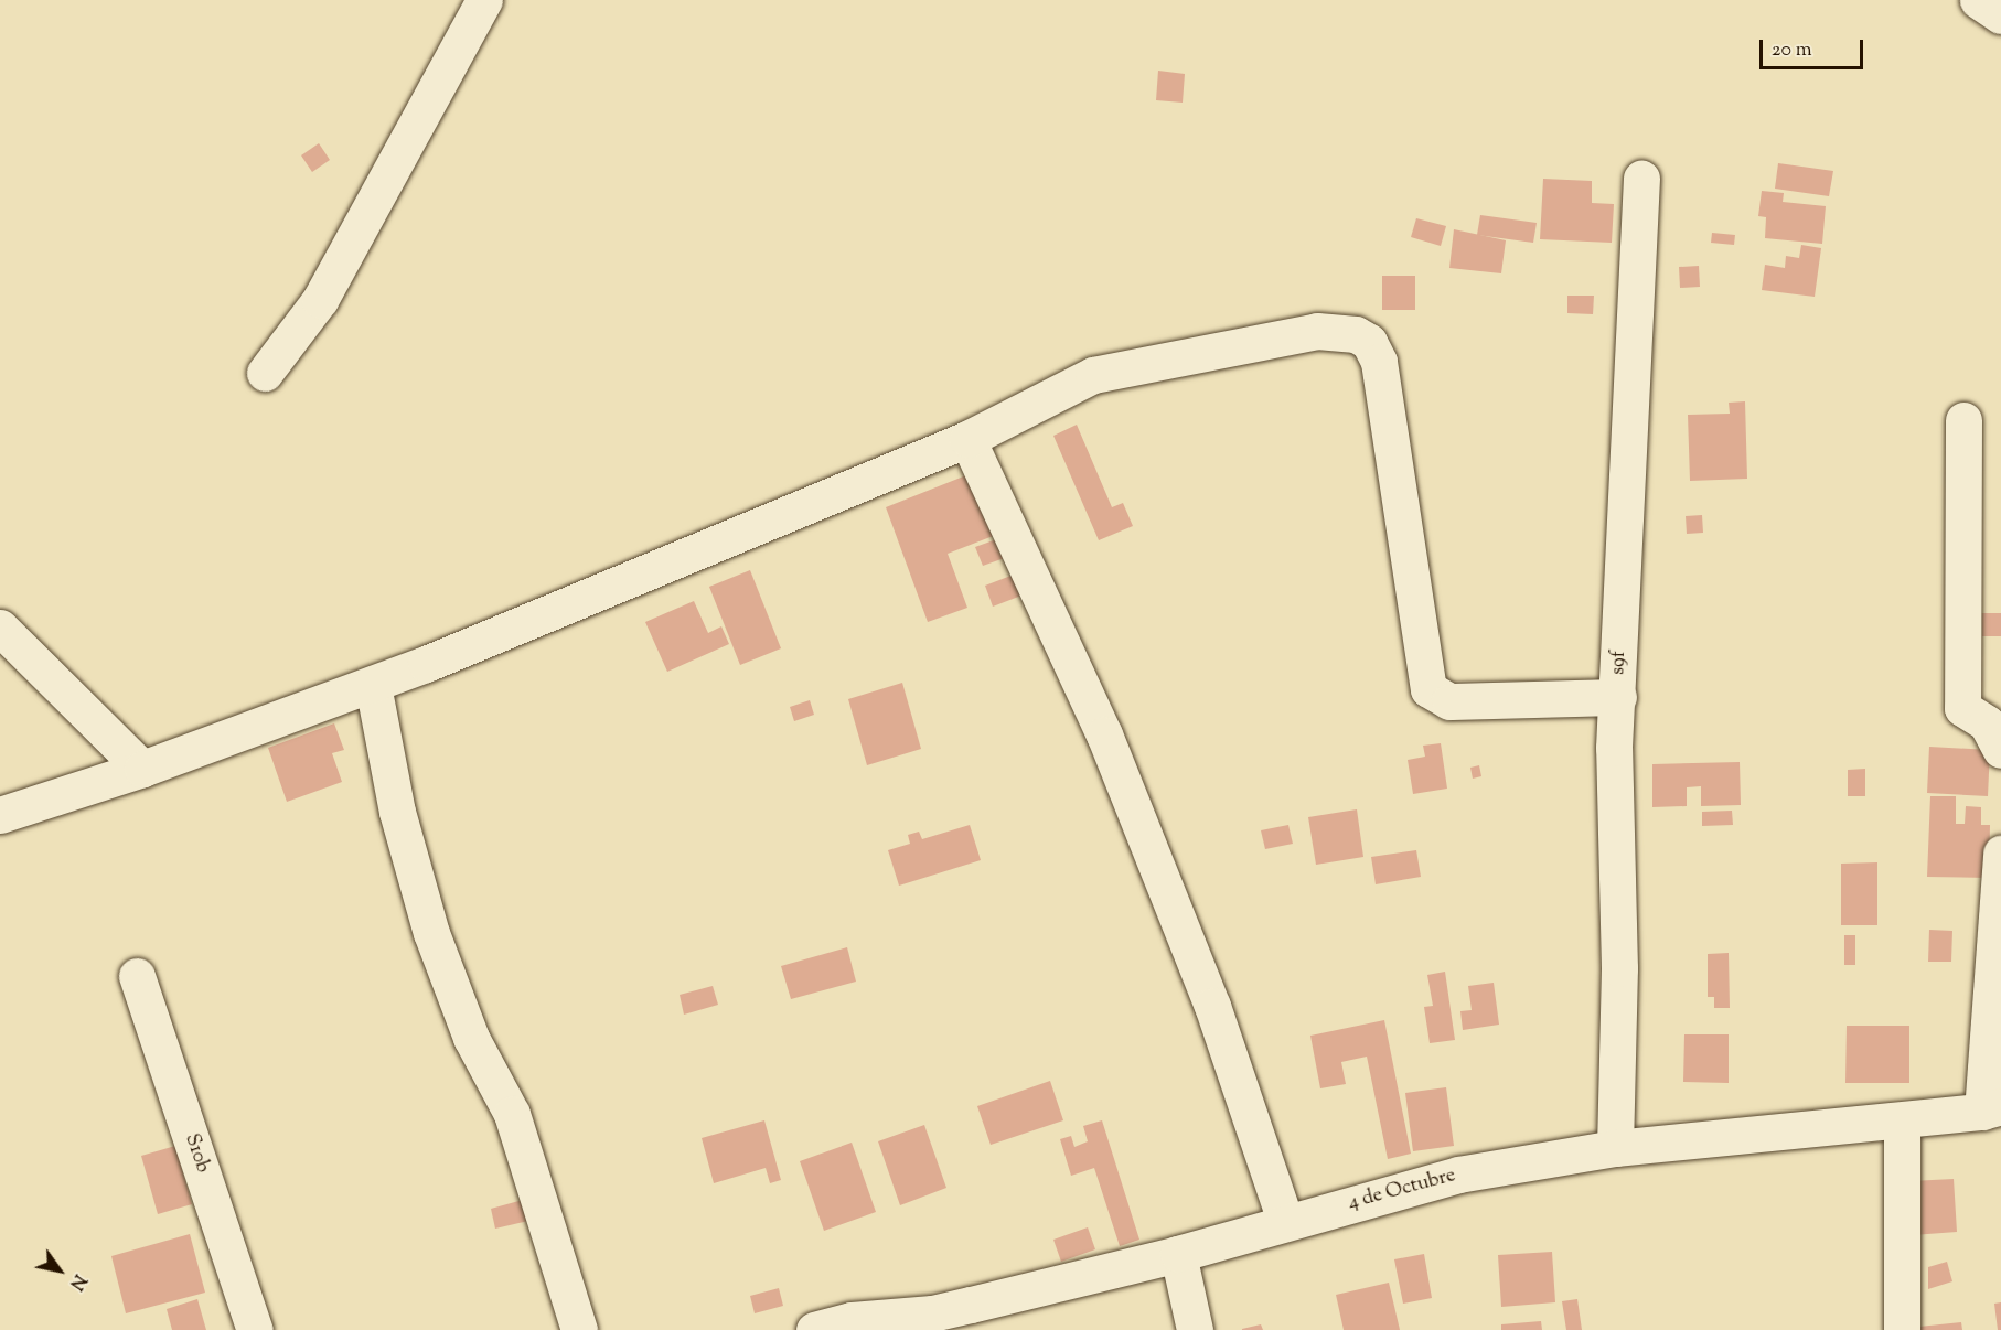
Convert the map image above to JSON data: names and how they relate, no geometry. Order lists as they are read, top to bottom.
{
  "streets": {
    "street": ["s9f", "S10b", "4 de Octubre"]
  },
  "crossings": [
    ["s9f", "4 de Octubre"]
  ],
  "scale_bar": "20 m",
  "north": "bottom right"
}
